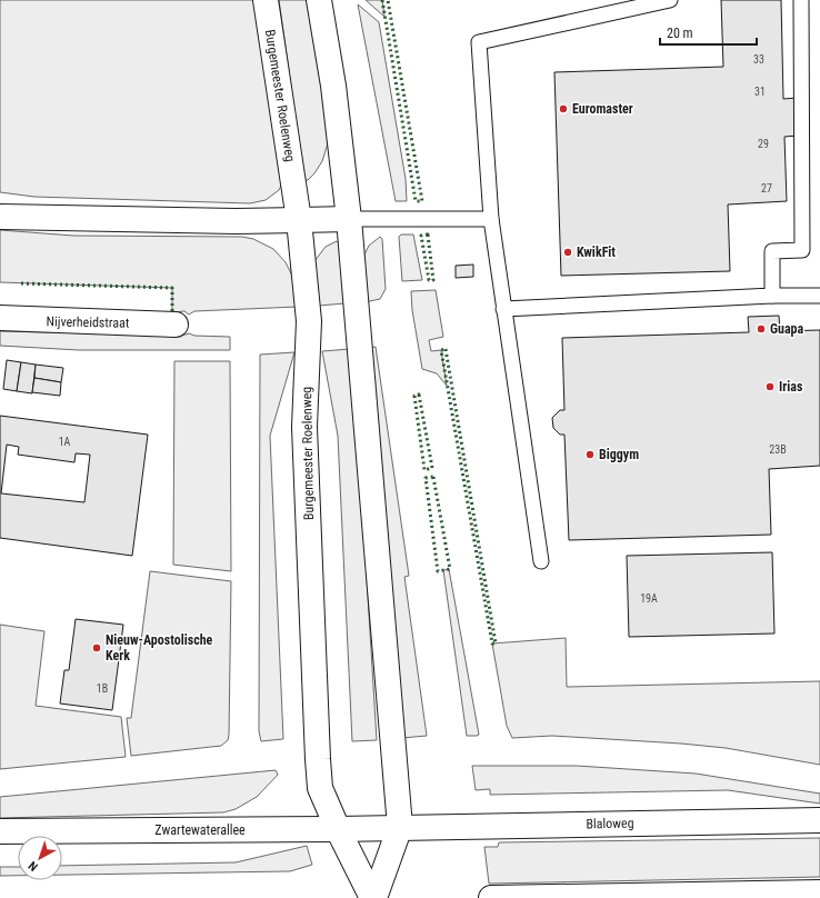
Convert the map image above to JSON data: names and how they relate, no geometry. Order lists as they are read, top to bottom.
{
  "streets": {
    "main road": [
      "Burgemeester Roelenweg",
      "Nijverheidstraat",
      "Blaloweg",
      "Zwartewaterallee"
    ]
  },
  "crossings": [
    ["Burgemeester Roelenweg", "Blaloweg"],
    ["Burgemeester Roelenweg", "Zwartewaterallee"],
    ["Blaloweg", "Zwartewaterallee"]
  ],
  "places": [
    "Euromaster",
    "KwikFit",
    "Guapa",
    "Irias",
    "Biggym",
    "Nieuw-Apostolische Kerk"
  ],
  "house_numbers": [
    "33",
    "31",
    "29",
    "27",
    "1A",
    "23B",
    "19A",
    "1B"
  ],
  "scale_bar": "20 m",
  "north": "bottom left"
}
